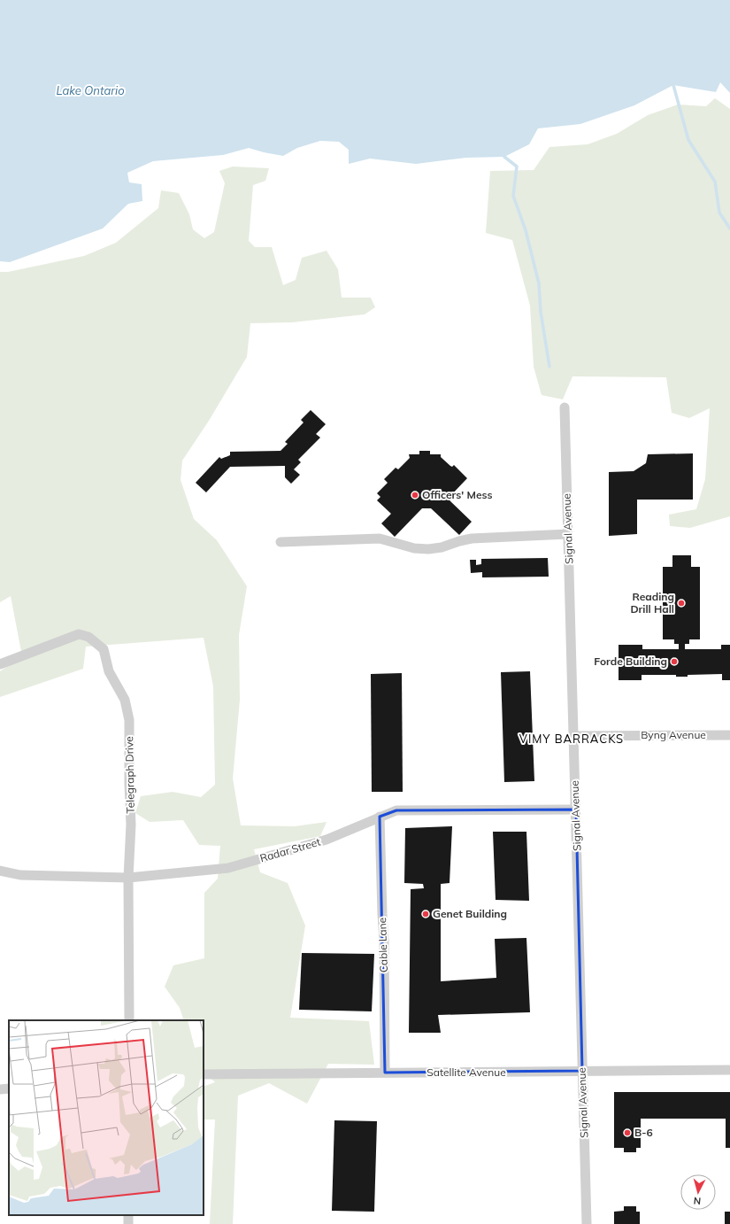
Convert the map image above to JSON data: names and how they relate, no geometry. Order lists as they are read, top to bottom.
{
  "streets": {
    "street": [
      "Signal Avenue",
      "Byng Avenue",
      "Telegraph Drive",
      "Radar Street",
      "Cable Lane",
      "Satellite Avenue"
    ]
  },
  "crossings": [
    ["Signal Avenue", "Byng Avenue"],
    ["Signal Avenue", "Radar Street"],
    ["Signal Avenue", "Satellite Avenue"],
    ["Telegraph Drive", "Radar Street"],
    ["Radar Street", "Cable Lane"],
    ["Cable Lane", "Satellite Avenue"]
  ],
  "districts": ["VIMY BARRACKS"],
  "water": ["Lake Ontario"],
  "places": [
    "Officers' Mess",
    "Reading Drill Hall",
    "Forde Building",
    "Genet Building",
    "B-6"
  ],
  "north": "bottom"
}
